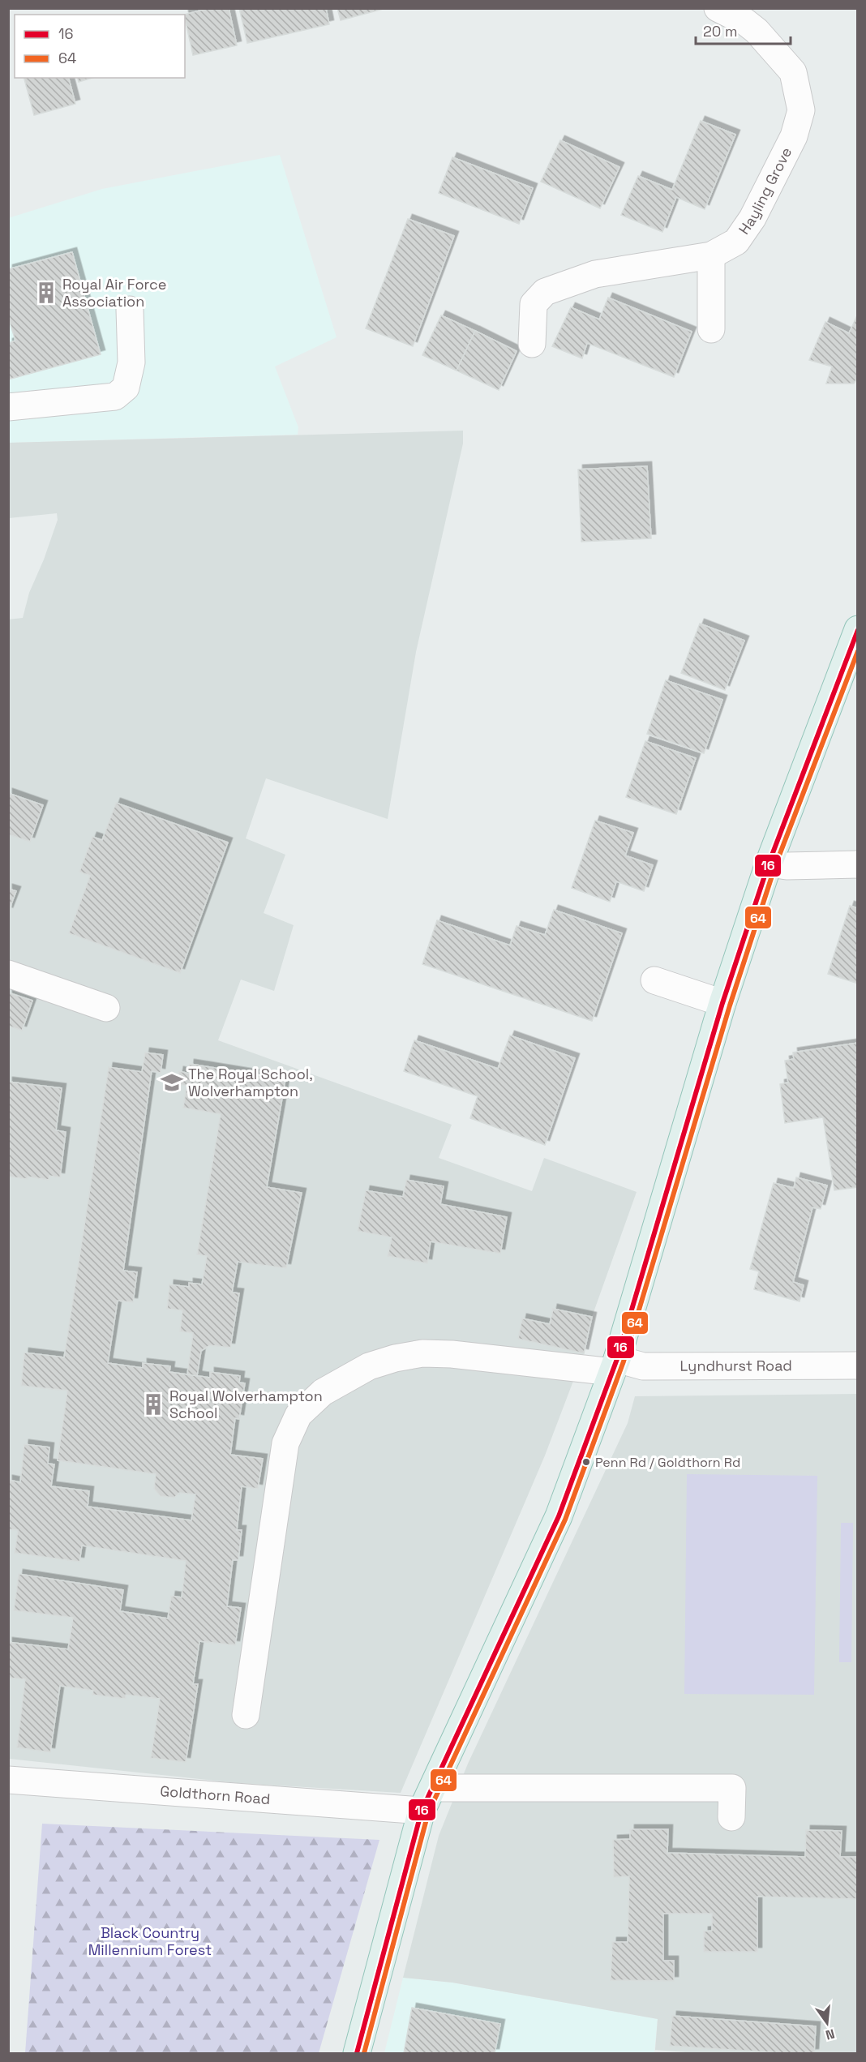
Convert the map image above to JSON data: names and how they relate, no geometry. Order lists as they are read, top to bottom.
{
  "streets": {
    "street": ["Hayling Grove", "Lyndhurst Road", "Goldthorn Road"]
  },
  "parks": ["Black Country Millennium Forest"],
  "places": {
    "building": ["Royal Air Force Association", "Royal Wolverhampton School"],
    "school or university": ["The Royal School, Wolverhampton"],
    "other": ["Penn Rd / Goldthorn Rd"]
  },
  "lines": ["transit line 16", "transit line 64"],
  "legend": ["16", "64"],
  "scale_bar": "20 m",
  "north": "bottom"
}
